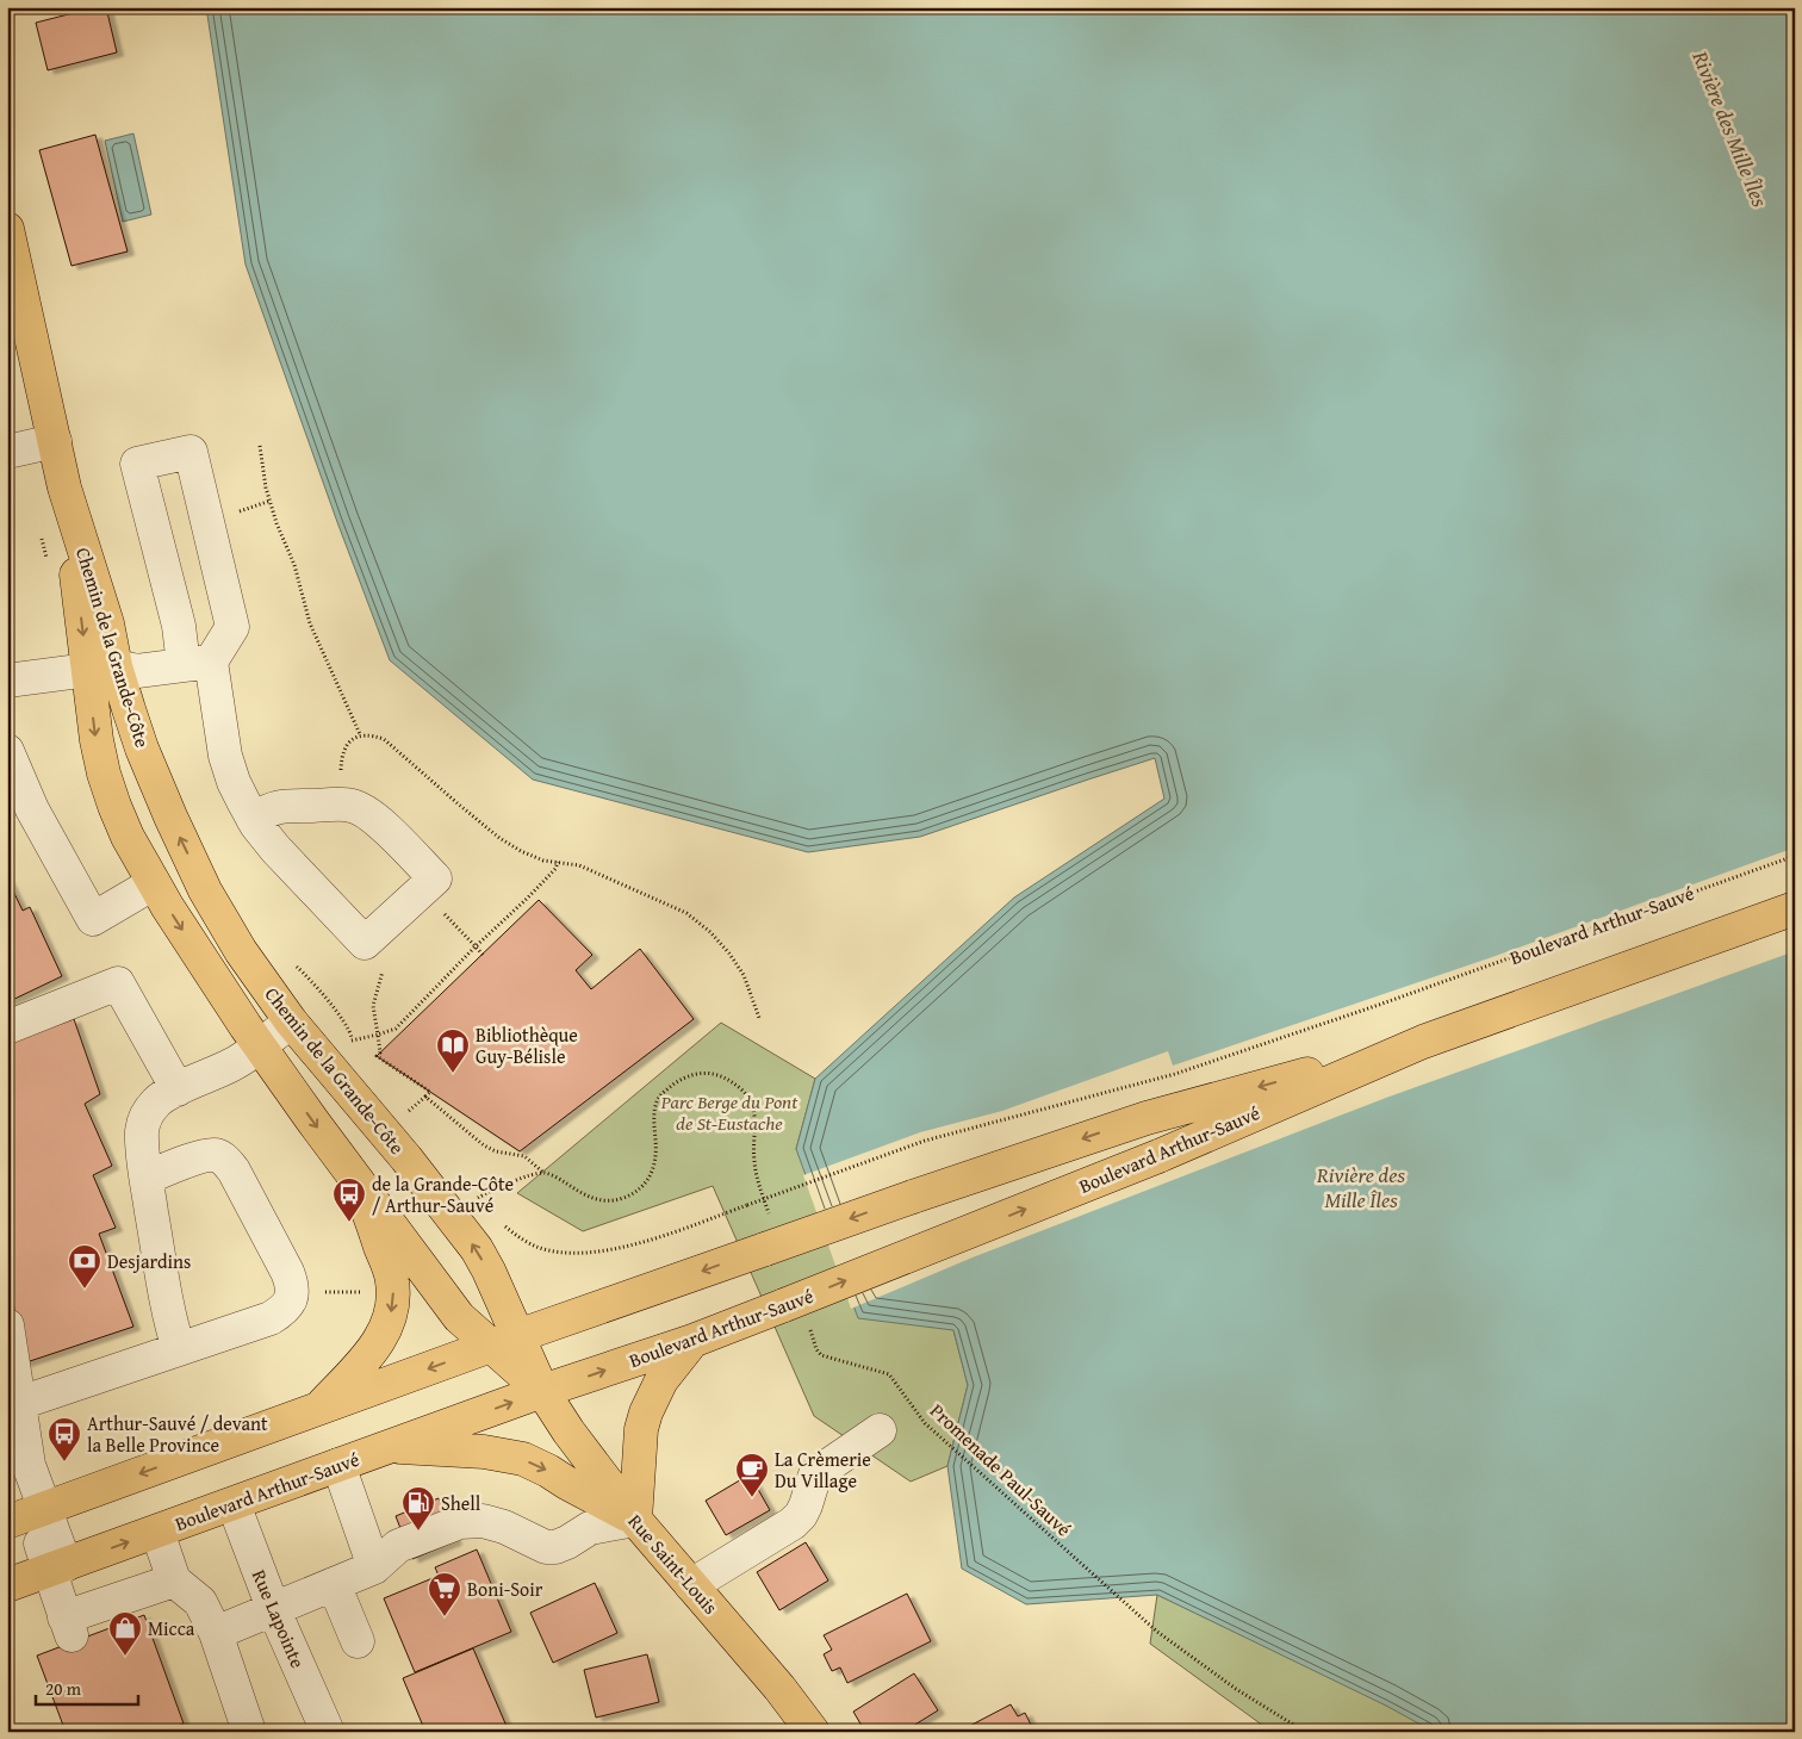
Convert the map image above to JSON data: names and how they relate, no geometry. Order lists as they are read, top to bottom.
{
  "streets": {
    "main road": ["Chemin de la Grande-Côte", "Boulevard Arthur-Sauvé", "Rue Saint-Louis"],
    "street": ["Rue Lapointe"],
    "path": ["Promenade Paul-Sauvé"]
  },
  "crossings": [
    ["Chemin de la Grande-Côte", "Boulevard Arthur-Sauvé"],
    ["Chemin de la Grande-Côte", "Rue Saint-Louis"],
    ["Boulevard Arthur-Sauvé", "Promenade Paul-Sauvé"],
    ["Boulevard Arthur-Sauvé", "Rue Saint-Louis"],
    ["Boulevard Arthur-Sauvé", "Rue Lapointe"]
  ],
  "water": ["Rivière des Mille Îles"],
  "parks": ["Parc Berge du Pont de St-Eustache"],
  "places": {
    "library": ["Bibliothèque Guy-Bélisle"],
    "bus stop": ["de la Grande-Côte / Arthur-Sauvé", "Arthur-Sauvé / devant la Belle Province"],
    "bank": ["Desjardins"],
    "cafe": ["La Crèmerie Du Village"],
    "fuel station": ["Shell"],
    "supermarket": ["Boni-Soir"],
    "shop": ["Micca"]
  },
  "scale_bar": "20 m"
}
